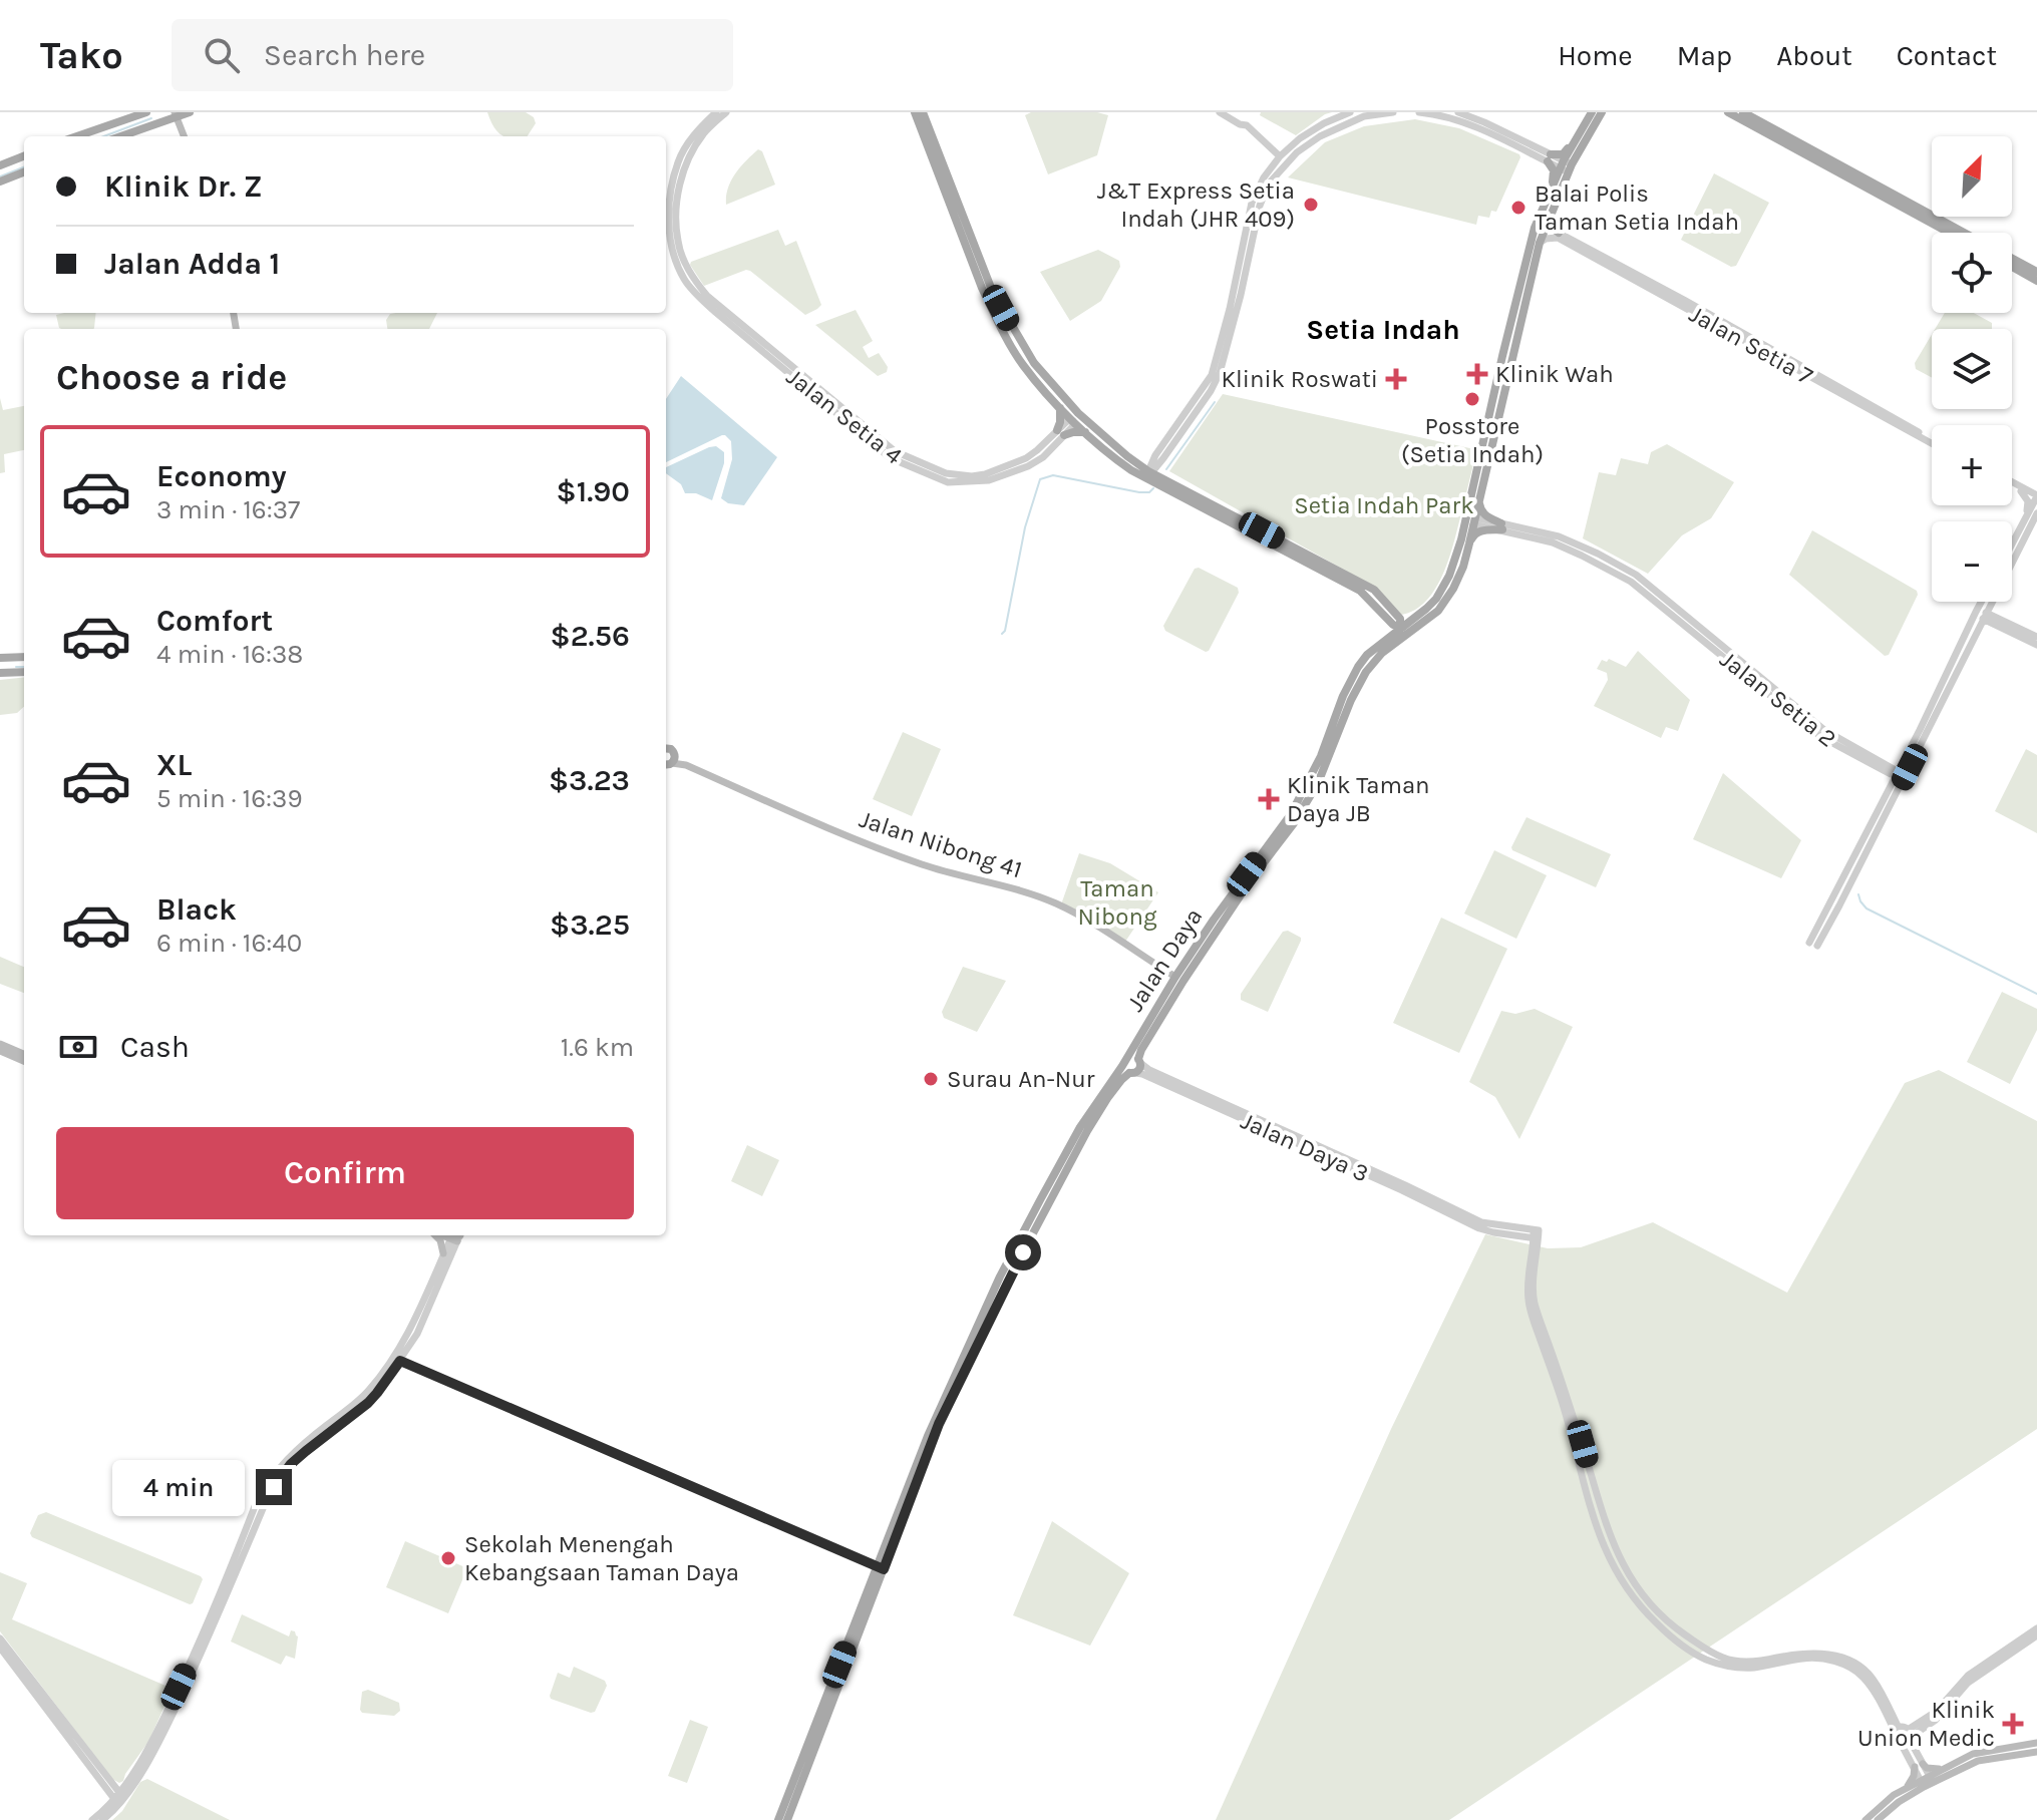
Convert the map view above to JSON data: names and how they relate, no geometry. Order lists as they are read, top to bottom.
{
  "streets": {
    "main road": ["Jalan Nibong 41", "Jalan Daya"],
    "street": [
      "Jalan Setia 7",
      "Jalan Setia 4",
      "Jalan Setia 2",
      "Jalan Daya 3"
    ]
  },
  "crossings": [
    ["Jalan Setia 7", "Jalan Daya"],
    ["Jalan Setia 2", "Jalan Daya"],
    ["Jalan Nibong 41", "Jalan Daya"],
    ["Jalan Daya", "Jalan Daya 3"]
  ],
  "districts": ["Setia Indah"],
  "parks": ["Setia Indah Park", "Taman Nibong"],
  "places": {
    "other": [
      "J&T Express Setia Indah (JHR 409)",
      "Balai Polis Taman Setia Indah",
      "Posstore (Setia Indah)",
      "Surau An-Nur",
      "Sekolah Menengah Kebangsaan Taman Daya"
    ],
    "health": [
      "Klinik Wah",
      "Klinik Roswati",
      "Klinik Taman Daya JB",
      "Klinik Union Medic"
    ]
  },
  "north": "top right",
  "page": {
    "header": "Tako",
    "search": "Search here",
    "nav": [
      "Home",
      "Map",
      "About",
      "Contact"
    ],
    "map_buttons": ["+", "−"],
    "banner": ["Klinik Dr. Z", "Jalan Adda 1"],
    "heading": "Choose a ride",
    "list": [
      {
        "name": "Economy",
        "note": "3 min · 16:37",
        "value": "$1.90"
      },
      {
        "name": "Comfort",
        "note": "4 min · 16:38",
        "value": "$2.56"
      },
      {
        "name": "XL",
        "note": "5 min · 16:39",
        "value": "$3.23"
      },
      {
        "name": "Black",
        "note": "6 min · 16:40",
        "value": "$3.25"
      }
    ],
    "pay": ["Cash", "1.6 km"],
    "buttons": "Confirm",
    "bubble": "4 min"
  }
}
